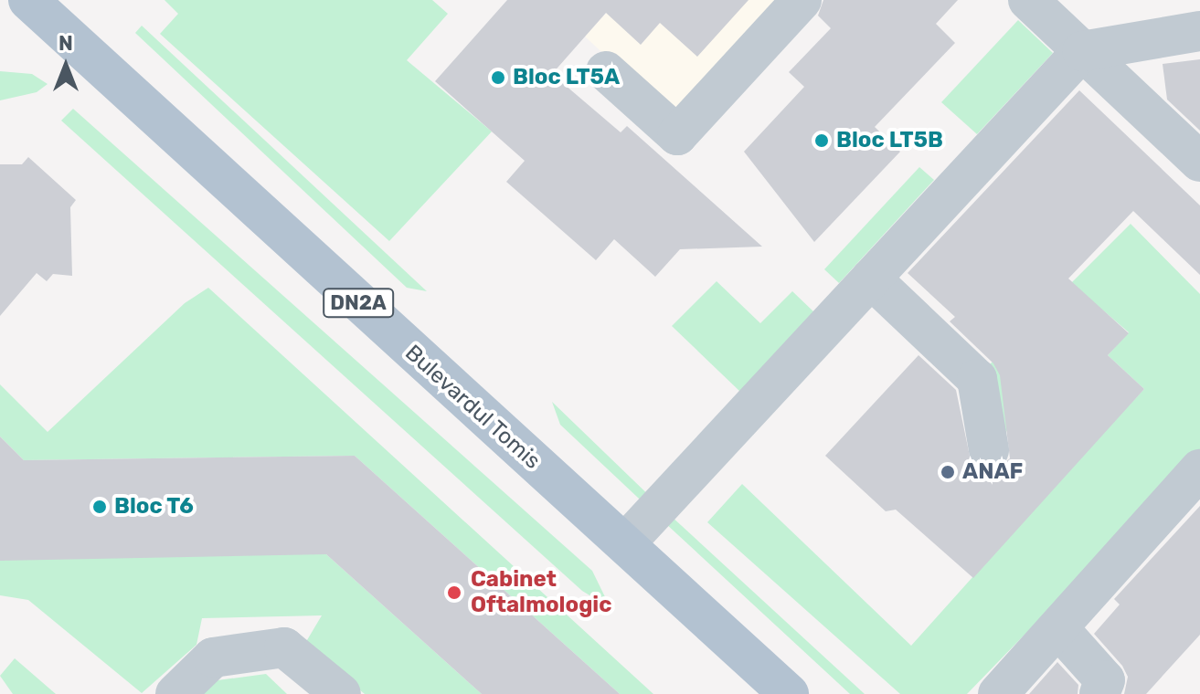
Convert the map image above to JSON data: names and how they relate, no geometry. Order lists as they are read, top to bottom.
{
  "streets": {
    "main road": ["DN2A", "Bulevardul Tomis"]
  },
  "places": [
    "Bloc LT5A",
    "Bloc LT5B",
    "ANAF",
    "Bloc T6",
    "Cabinet Oftalmologic"
  ],
  "north": "top"
}
